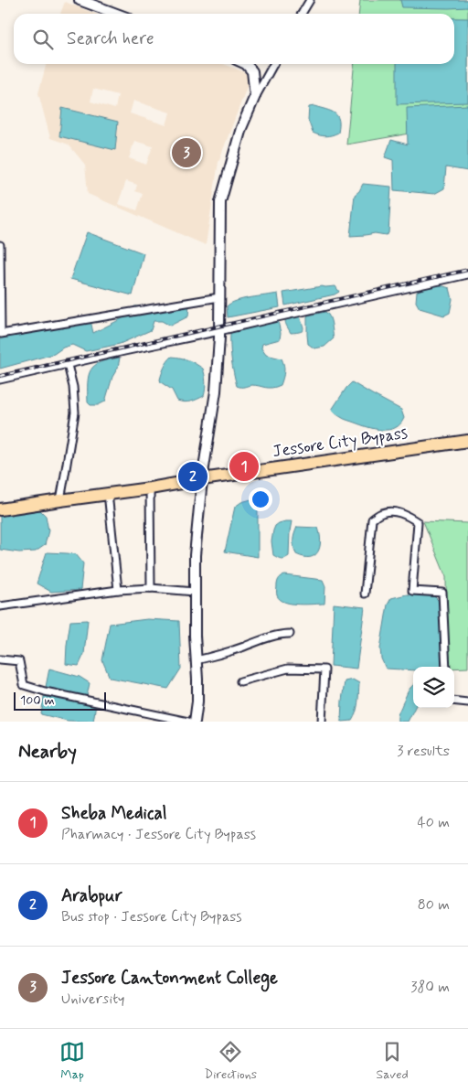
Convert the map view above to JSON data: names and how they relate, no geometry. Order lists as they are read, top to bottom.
{
  "streets": {
    "highway": ["Jessore City Bypass"]
  },
  "scale_bar": "100 m",
  "page": {
    "search": "Search here",
    "pins": ["3", "1", "2"],
    "scale": "100 m",
    "heading": ["Nearby", "3 results"],
    "list": [
      {
        "mark": "1",
        "name": "Sheba Medical",
        "note": "Pharmacy · Jessore City Bypass",
        "value": "40 m"
      },
      {
        "mark": "2",
        "name": "Arabpur",
        "note": "Bus stop · Jessore City Bypass",
        "value": "80 m"
      },
      {
        "mark": "3",
        "name": "Jessore Cantonment College",
        "note": "University",
        "value": "380 m"
      }
    ],
    "nav": ["Map", "Directions", "Saved"]
  }
}
